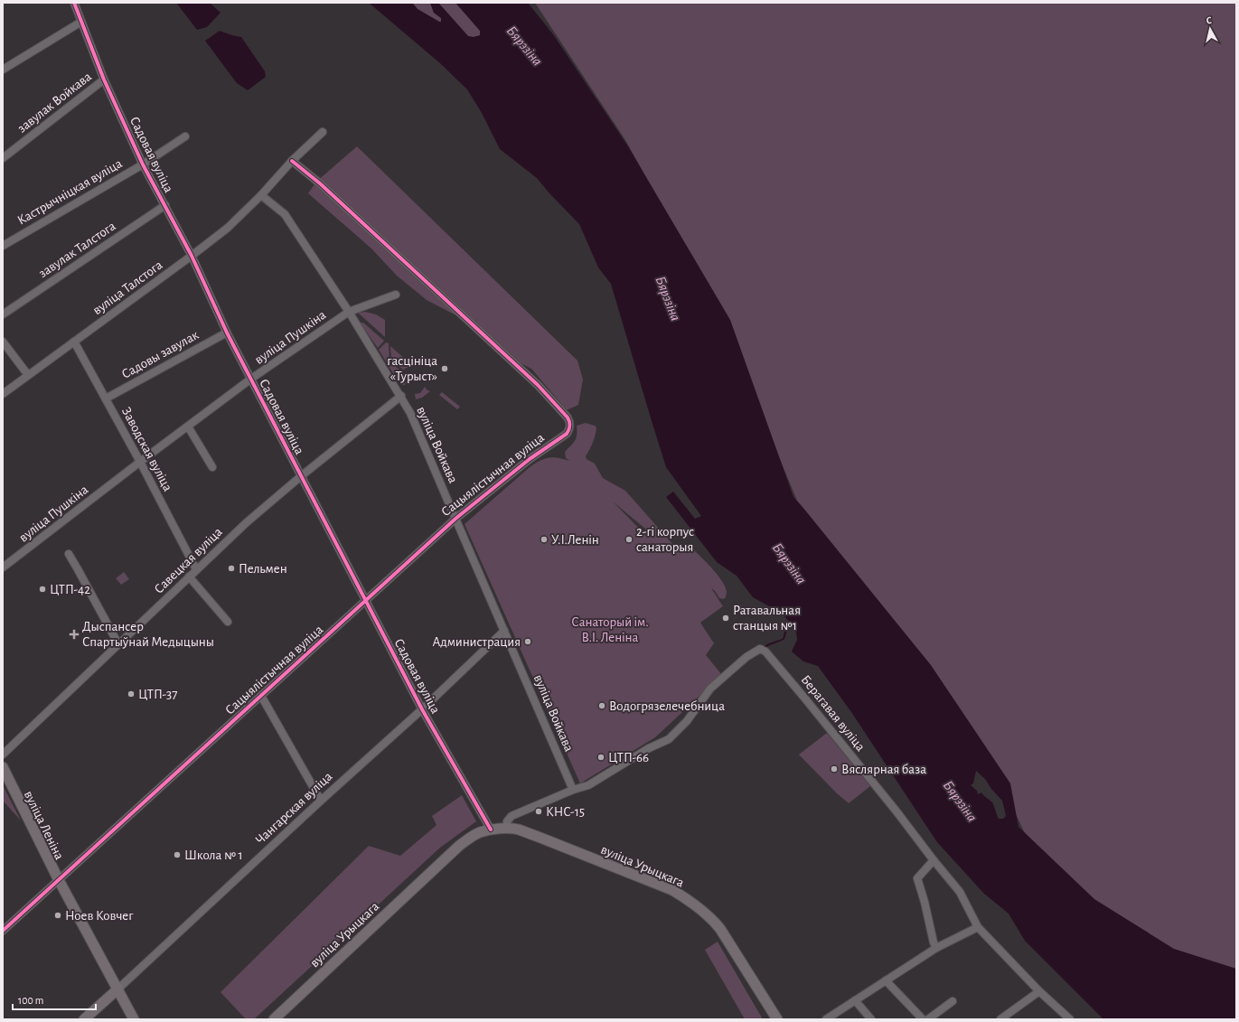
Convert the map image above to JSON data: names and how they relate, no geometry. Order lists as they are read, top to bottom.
{
  "streets": {
    "main road": ["Чангарская вуліца", "вуліца Леніна", "вуліца Урыцкага"],
    "street": [
      "завулак Войкава",
      "Садовая вуліца",
      "Кастрычніцкая вуліца",
      "завулак Талстога",
      "вуліца Талстога",
      "вуліца Пушкіна",
      "Садовы завулак",
      "вуліца Войкава",
      "Заводская вуліца",
      "Сацыялістычная вуліца",
      "Савецкая вуліца",
      "Берагавая вуліца"
    ]
  },
  "crossings": [
    ["завулак Войкава", "Садовая вуліца"],
    ["Садовая вуліца", "Кастрычніцкая вуліца"],
    ["Садовая вуліца", "завулак Талстога"],
    ["Садовая вуліца", "вуліца Талстога"],
    ["Садовая вуліца", "вуліца Пушкіна"],
    ["Садовая вуліца", "Садовы завулак"],
    ["Садовая вуліца", "Сацыялістычная вуліца"],
    ["Садовая вуліца", "Савецкая вуліца"],
    ["Садовая вуліца", "Чангарская вуліца"],
    ["Садовая вуліца", "вуліца Урыцкага"],
    ["вуліца Талстога", "вуліца Войкава"],
    ["вуліца Талстога", "Заводская вуліца"],
    ["вуліца Талстога", "Сацыялістычная вуліца"],
    ["вуліца Пушкіна", "вуліца Войкава"],
    ["вуліца Пушкіна", "Заводская вуліца"],
    ["Садовы завулак", "Заводская вуліца"],
    ["вуліца Войкава", "Сацыялістычная вуліца"],
    ["вуліца Войкава", "Савецкая вуліца"],
    ["вуліца Войкава", "Берагавая вуліца"],
    ["вуліца Войкава", "Чангарская вуліца"],
    ["Заводская вуліца", "Савецкая вуліца"],
    ["Сацыялістычная вуліца", "вуліца Леніна"],
    ["Чангарская вуліца", "вуліца Леніна"]
  ],
  "water": ["Бярэзіна"],
  "parks": ["Санаторый ім. В.І. Леніна"],
  "places": {
    "other": [
      "гасцініца «Турыст»",
      "У.І.Ленін",
      "2-гі корпус санаторыя",
      "Пельмен",
      "ЦТП-42",
      "Ратавальная станцыя №1",
      "Администрация",
      "ЦТП-37",
      "Водогрязелечебница",
      "ЦТП-66",
      "Вяслярная база",
      "КНС-15",
      "Школа № 1",
      "Ноев Ковчег"
    ],
    "health": ["Дыспансер Спартыўнай Медыцыны"]
  },
  "scale_bar": "100 m",
  "north": "top"
}
